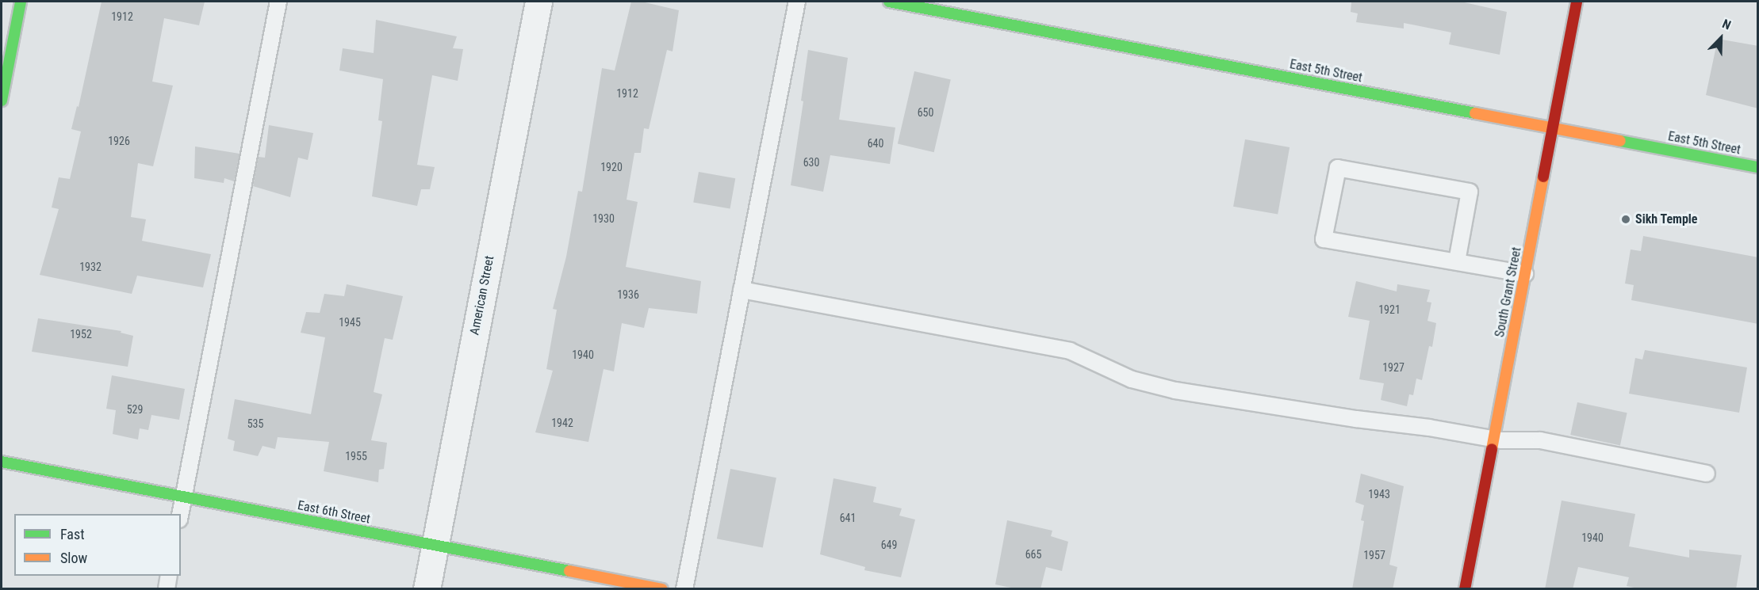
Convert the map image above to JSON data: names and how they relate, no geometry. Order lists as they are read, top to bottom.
{
  "streets": {
    "street": [
      "East 5th Street",
      "South Grant Street",
      "American Street",
      "East 6th Street"
    ]
  },
  "crossings": [
    ["East 5th Street", "South Grant Street"],
    ["American Street", "East 6th Street"]
  ],
  "places": ["Sikh Temple"],
  "house_numbers": [
    "1912",
    "1912",
    "650",
    "1926",
    "640",
    "630",
    "1920",
    "1930",
    "1932",
    "1936",
    "1921",
    "1945",
    "1952",
    "1940",
    "1927",
    "529",
    "1942",
    "535",
    "1955",
    "1943",
    "641",
    "1940",
    "649",
    "665",
    "1957"
  ],
  "legend": ["Fast", "Slow"],
  "north": "top right"
}
